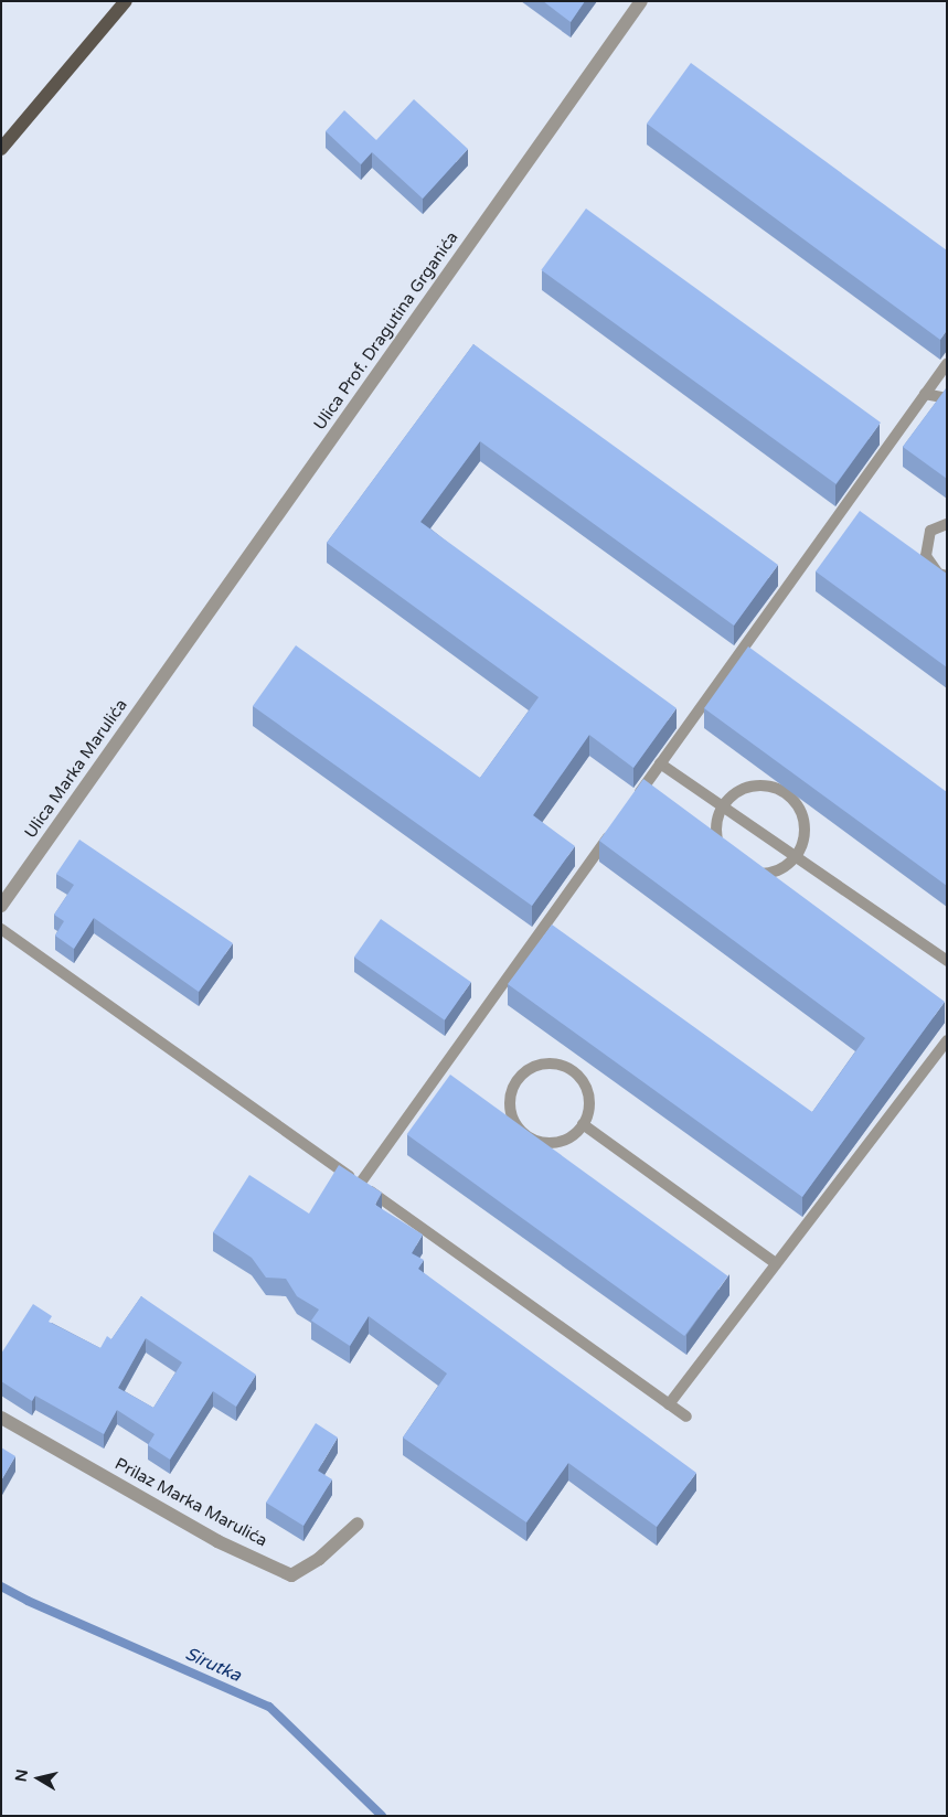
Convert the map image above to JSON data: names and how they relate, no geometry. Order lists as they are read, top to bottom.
{
  "streets": {
    "street": ["Ulica Prof. Dragutina Grganića", "Ulica Marka Marulića", "Prilaz Marka Marulića"]
  },
  "crossings": [
    ["Ulica Prof. Dragutina Grganića", "Ulica Marka Marulića"]
  ],
  "water": ["Sirutka"],
  "north": "left"
}
